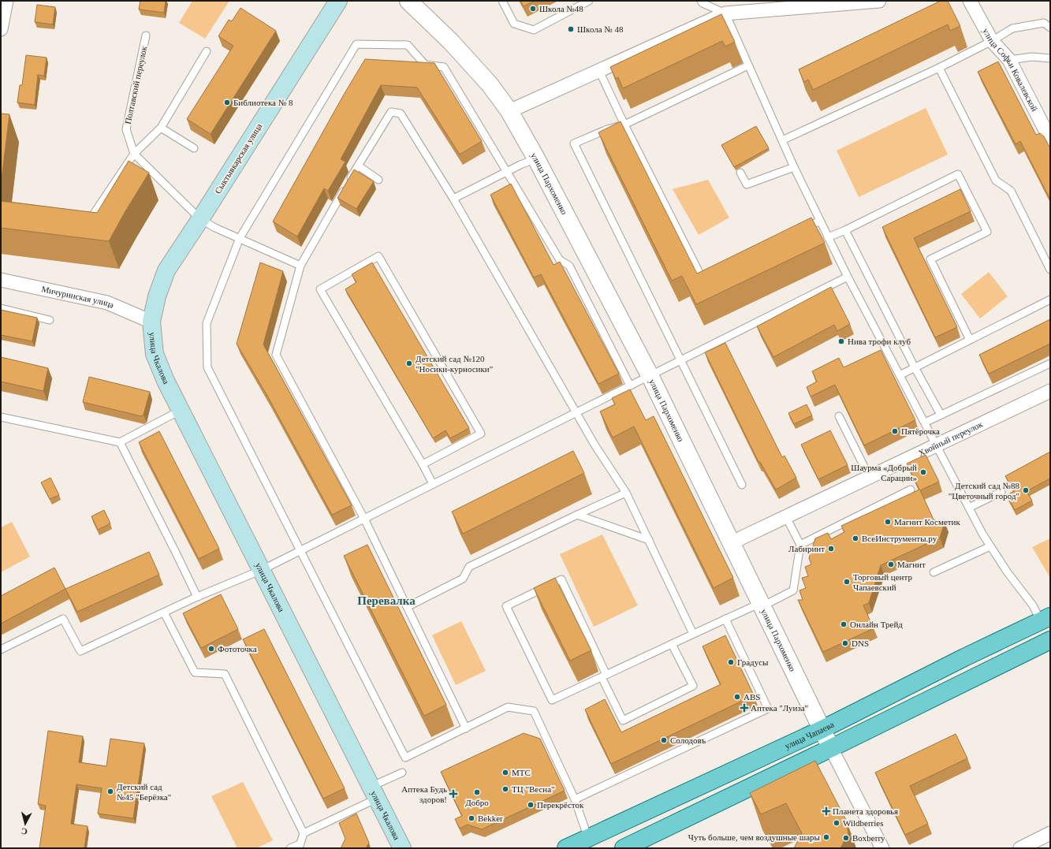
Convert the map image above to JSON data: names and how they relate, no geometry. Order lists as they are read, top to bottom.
{
  "streets": {
    "main road": ["Сыктывкарская улица", "улица Чкалова", "улица Чапаева"],
    "street": [
      "улица Софьи Ковалевской",
      "улица Пархоменко",
      "Мичуринская улица",
      "Хвойный переулок"
    ],
    "lane": ["Полтавский переулок"]
  },
  "crossings": [
    ["Полтавский переулок", "Сыктывкарская улица"],
    ["Сыктывкарская улица", "Мичуринская улица"],
    ["Сыктывкарская улица", "улица Чкалова"],
    ["улица Пархоменко", "Хвойный переулок"],
    ["улица Пархоменко", "улица Чапаева"],
    ["Мичуринская улица", "улица Чкалова"]
  ],
  "districts": ["Перевалка"],
  "places": {
    "other": [
      "Школа №48",
      "Школа № 48",
      "Библиотека № 8",
      "Нива трофи клуб",
      "Детский сад №120 \"Носики-курносики\"",
      "Пятёрочка",
      "Шаурма «Добрый Сарацин»",
      "Детский сад №88 \"Цветочный город\"",
      "Магнит Косметик",
      "ВсеИнструменты.ру",
      "Лабиринт",
      "Магнит",
      "Торговый центр Чапаевский",
      "Онлайн Трейд",
      "DNS",
      "Фототочка",
      "Градусы",
      "ABS",
      "Солодовъ",
      "МТС",
      "ТЦ \"Весна\"",
      "Детский сад №45 \"Берёзка\"",
      "Добро",
      "Перекрёсток",
      "Bekker",
      "Wildberries",
      "Чуть больше, чем воздушные шары",
      "Boxberry"
    ],
    "health": ["Аптека \"Луиза\"", "Аптека Будь здоров!", "Планета здоровья"]
  },
  "north": "bottom"
}
